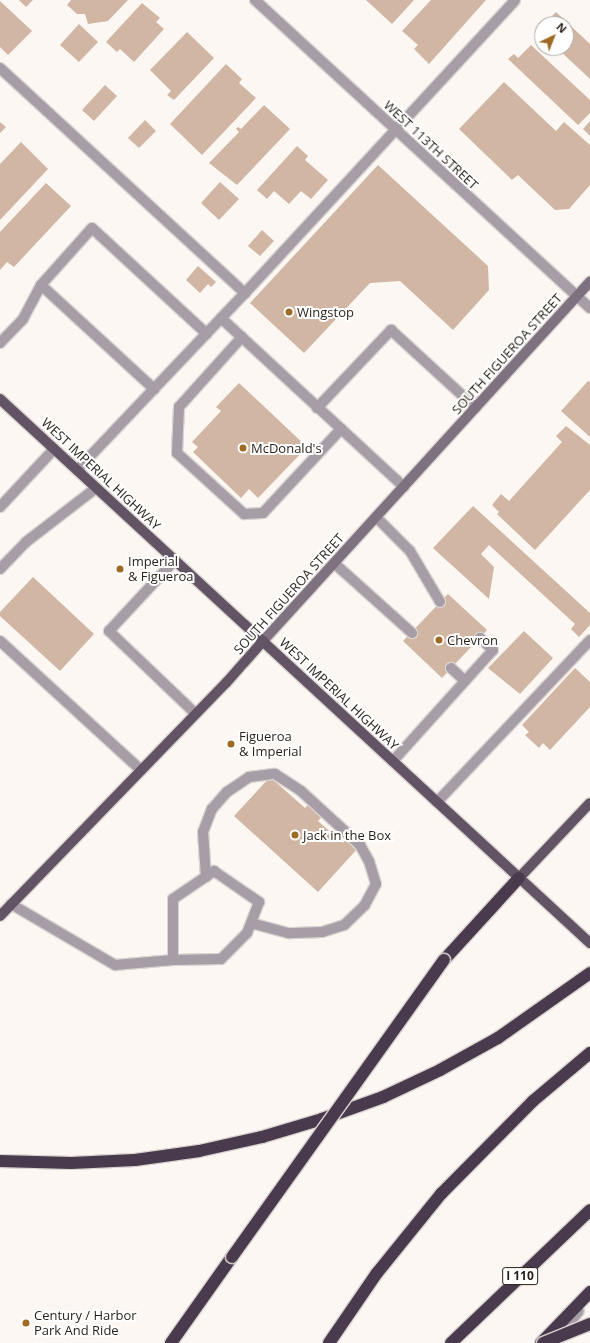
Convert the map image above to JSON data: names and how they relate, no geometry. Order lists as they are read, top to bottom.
{
  "streets": {
    "highway": ["I 110"],
    "main road": ["SOUTH FIGUEROA STREET", "WEST IMPERIAL HIGHWAY"],
    "street": ["WEST 113TH STREET"]
  },
  "crossings": [
    ["WEST 113TH STREET", "SOUTH FIGUEROA STREET"],
    ["SOUTH FIGUEROA STREET", "WEST IMPERIAL HIGHWAY"]
  ],
  "places": [
    "Wingstop",
    "McDonald's",
    "Imperial & Figueroa",
    "Chevron",
    "Figueroa & Imperial",
    "Jack in the Box",
    "Century / Harbor Park And Ride"
  ],
  "north": "top right"
}
